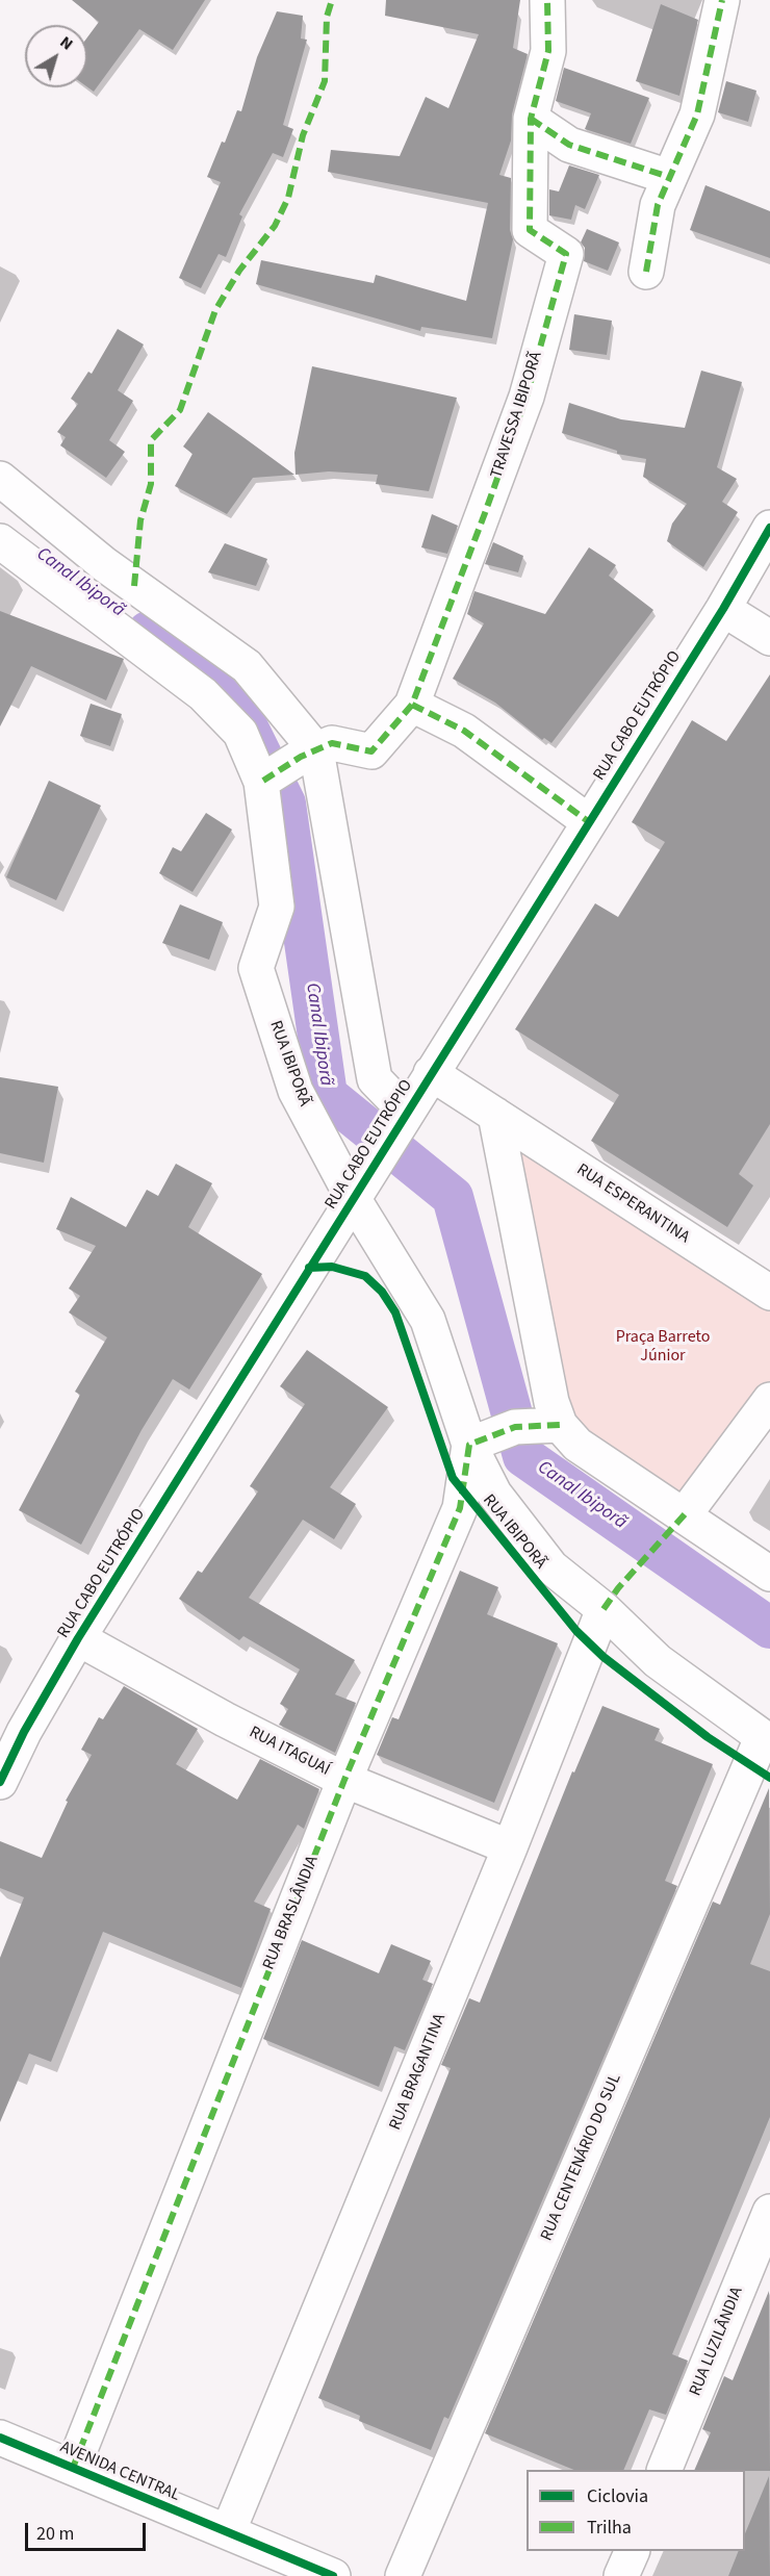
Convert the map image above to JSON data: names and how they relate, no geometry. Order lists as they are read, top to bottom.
{
  "streets": {
    "street": [
      "TRAVESSA IBIPORÃ",
      "RUA CABO EUTRÓPIO",
      "RUA IBIPORÃ",
      "RUA ESPERANTINA",
      "RUA ITAGUAÍ",
      "RUA BRASLÂNDIA",
      "RUA BRAGANTINA",
      "RUA CENTENÁRIO DO SUL",
      "RUA LUZILÂNDIA",
      "AVENIDA CENTRAL"
    ]
  },
  "crossings": [
    ["RUA CABO EUTRÓPIO", "RUA IBIPORÃ"],
    ["RUA CABO EUTRÓPIO", "RUA ITAGUAÍ"],
    ["RUA IBIPORÃ", "RUA BRASLÂNDIA"],
    ["RUA IBIPORÃ", "RUA BRAGANTINA"],
    ["RUA IBIPORÃ", "RUA CENTENÁRIO DO SUL"],
    ["RUA ITAGUAÍ", "RUA BRASLÂNDIA"],
    ["RUA ITAGUAÍ", "RUA BRAGANTINA"],
    ["RUA BRASLÂNDIA", "AVENIDA CENTRAL"],
    ["RUA BRAGANTINA", "AVENIDA CENTRAL"]
  ],
  "water": ["Canal Ibiporã"],
  "parks": ["Praça Barreto Júnior"],
  "legend": ["Ciclovia", "Trilha"],
  "scale_bar": "20 m",
  "north": "top right"
}
